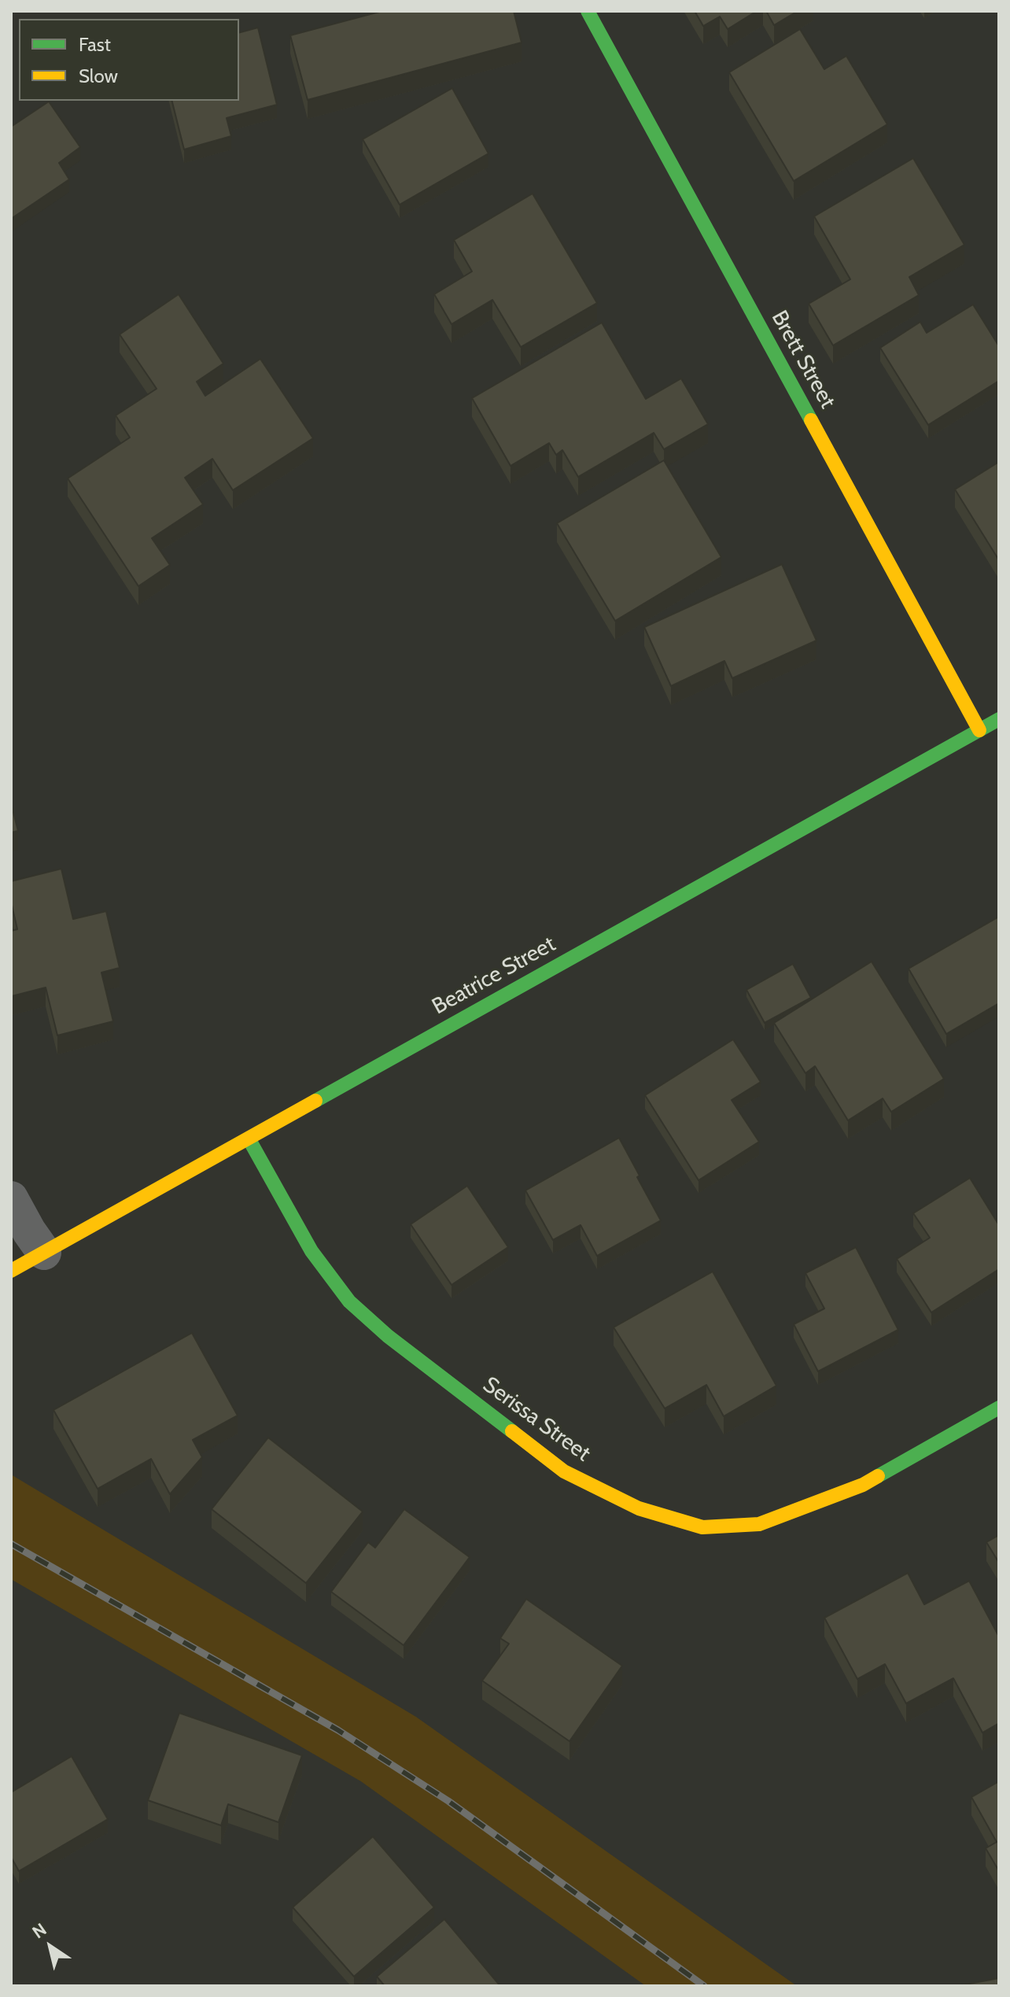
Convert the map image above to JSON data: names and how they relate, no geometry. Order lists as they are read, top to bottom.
{
  "streets": {
    "street": ["Brett Street", "Beatrice Street", "Serissa Street"]
  },
  "crossings": [
    ["Brett Street", "Beatrice Street"],
    ["Beatrice Street", "Serissa Street"]
  ],
  "legend": ["Fast", "Slow"],
  "north": "top left"
}
